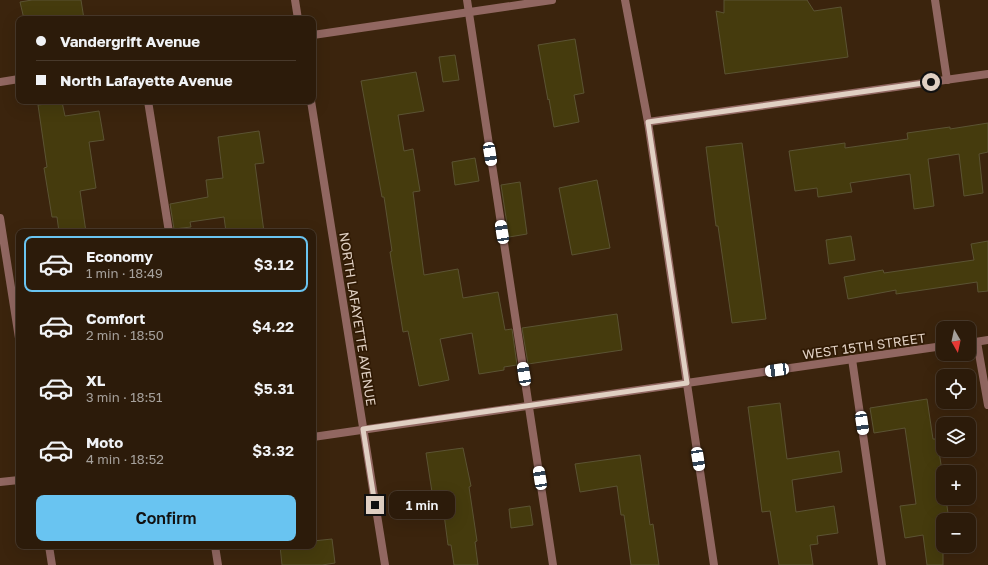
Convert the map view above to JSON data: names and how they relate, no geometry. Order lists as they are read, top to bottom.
{
  "streets": {
    "street": ["NORTH LAFAYETTE AVENUE", "WEST 15TH STREET"]
  },
  "crossings": [
    ["NORTH LAFAYETTE AVENUE", "WEST 15TH STREET"]
  ],
  "north": "bottom",
  "page": {
    "banner": ["Vandergrift Avenue", "North Lafayette Avenue"],
    "list": [
      {
        "name": "Economy",
        "note": "1 min · 18:49",
        "value": "$3.12"
      },
      {
        "name": "Comfort",
        "note": "2 min · 18:50",
        "value": "$4.22"
      },
      {
        "name": "XL",
        "note": "3 min · 18:51",
        "value": "$5.31"
      },
      {
        "name": "Moto",
        "note": "4 min · 18:52",
        "value": "$3.32"
      }
    ],
    "map_buttons": ["+", "−"],
    "buttons": "Confirm",
    "bubble": "1 min"
  }
}
